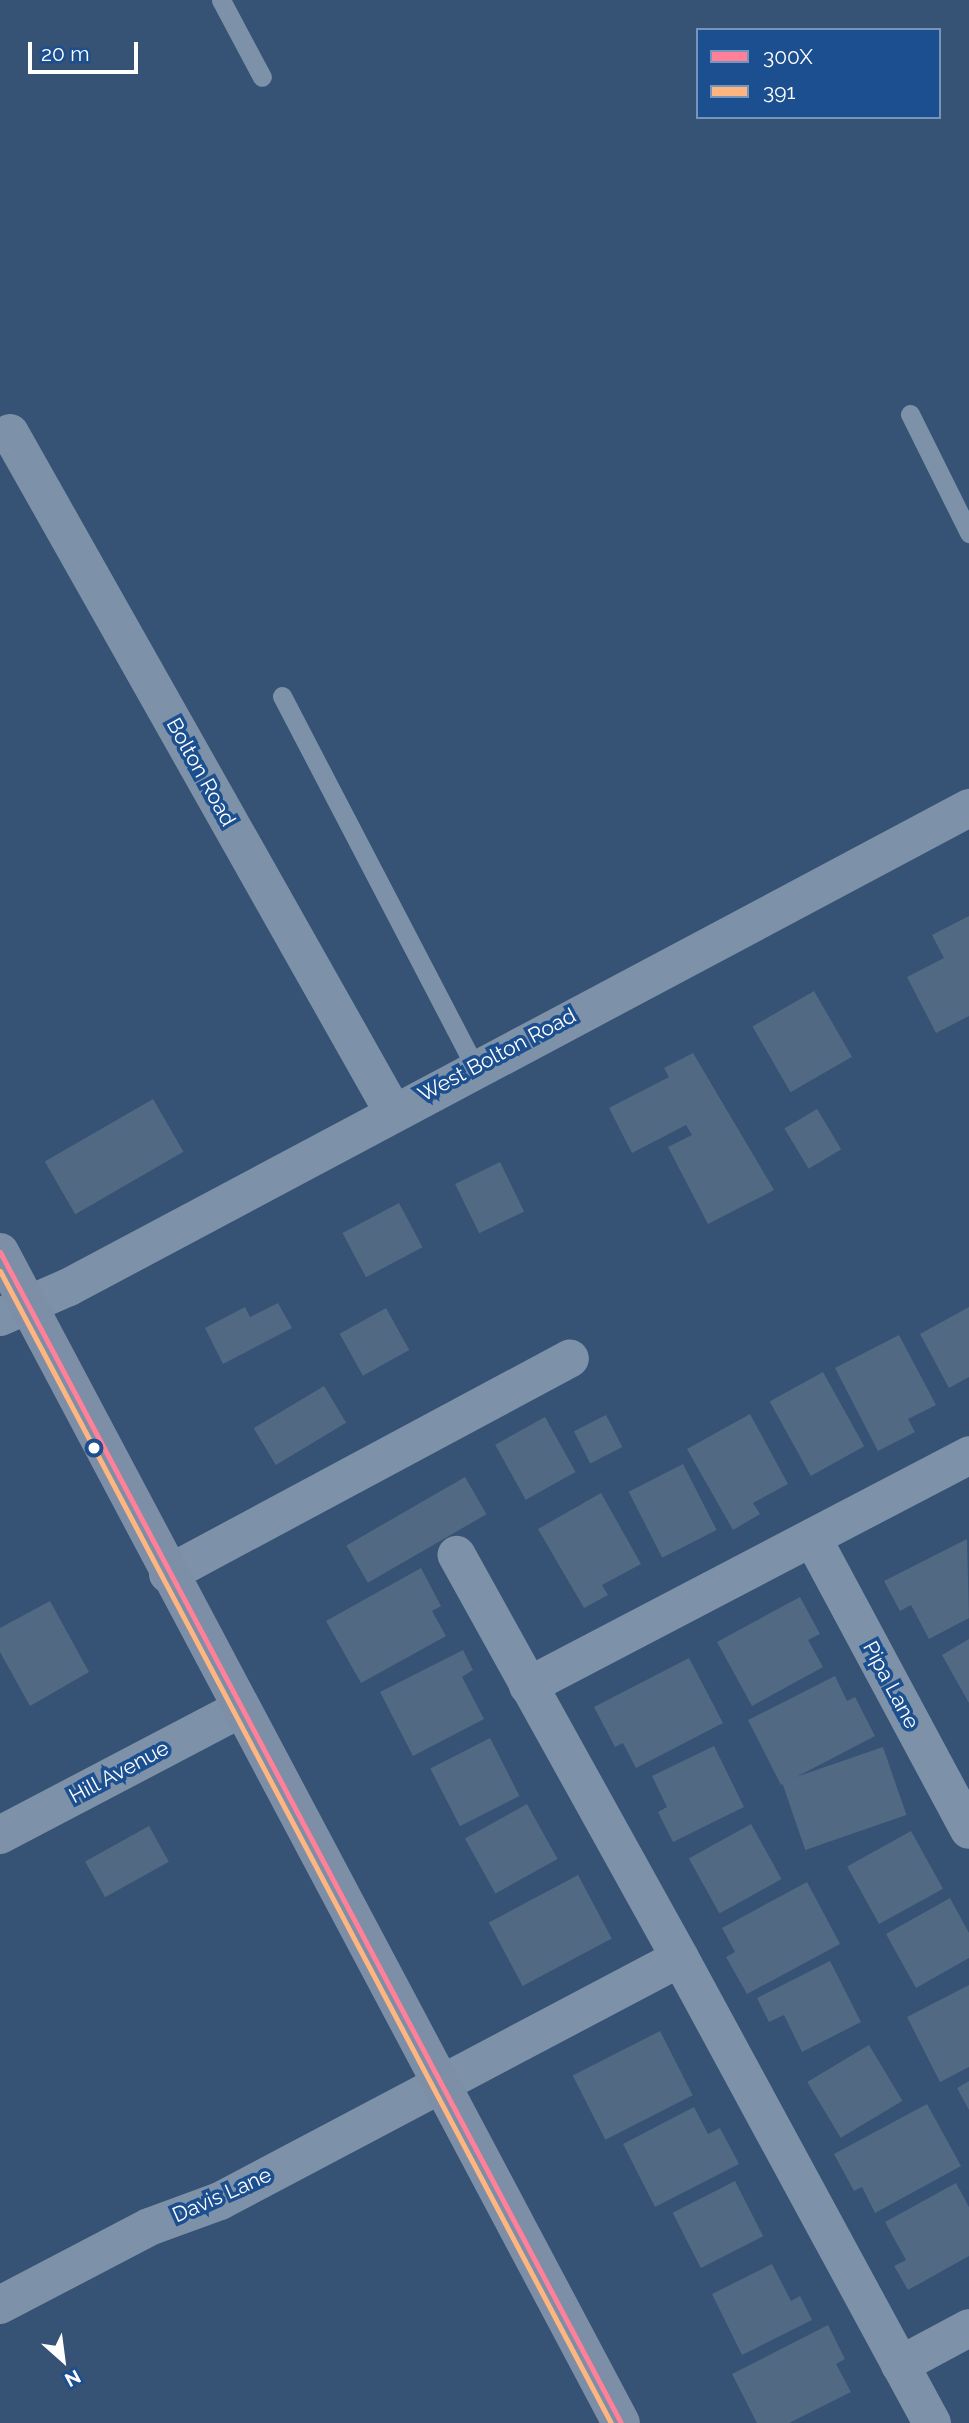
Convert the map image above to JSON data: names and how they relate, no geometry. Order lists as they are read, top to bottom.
{
  "streets": {
    "street": [
      "Bolton Road",
      "West Bolton Road",
      "Pipa Lane",
      "Hill Avenue",
      "Davis Lane"
    ]
  },
  "crossings": [
    ["Bolton Road", "West Bolton Road"]
  ],
  "lines": ["transit line 300X", "transit line 391"],
  "legend": ["300X", "391"],
  "scale_bar": "20 m",
  "north": "bottom right"
}
